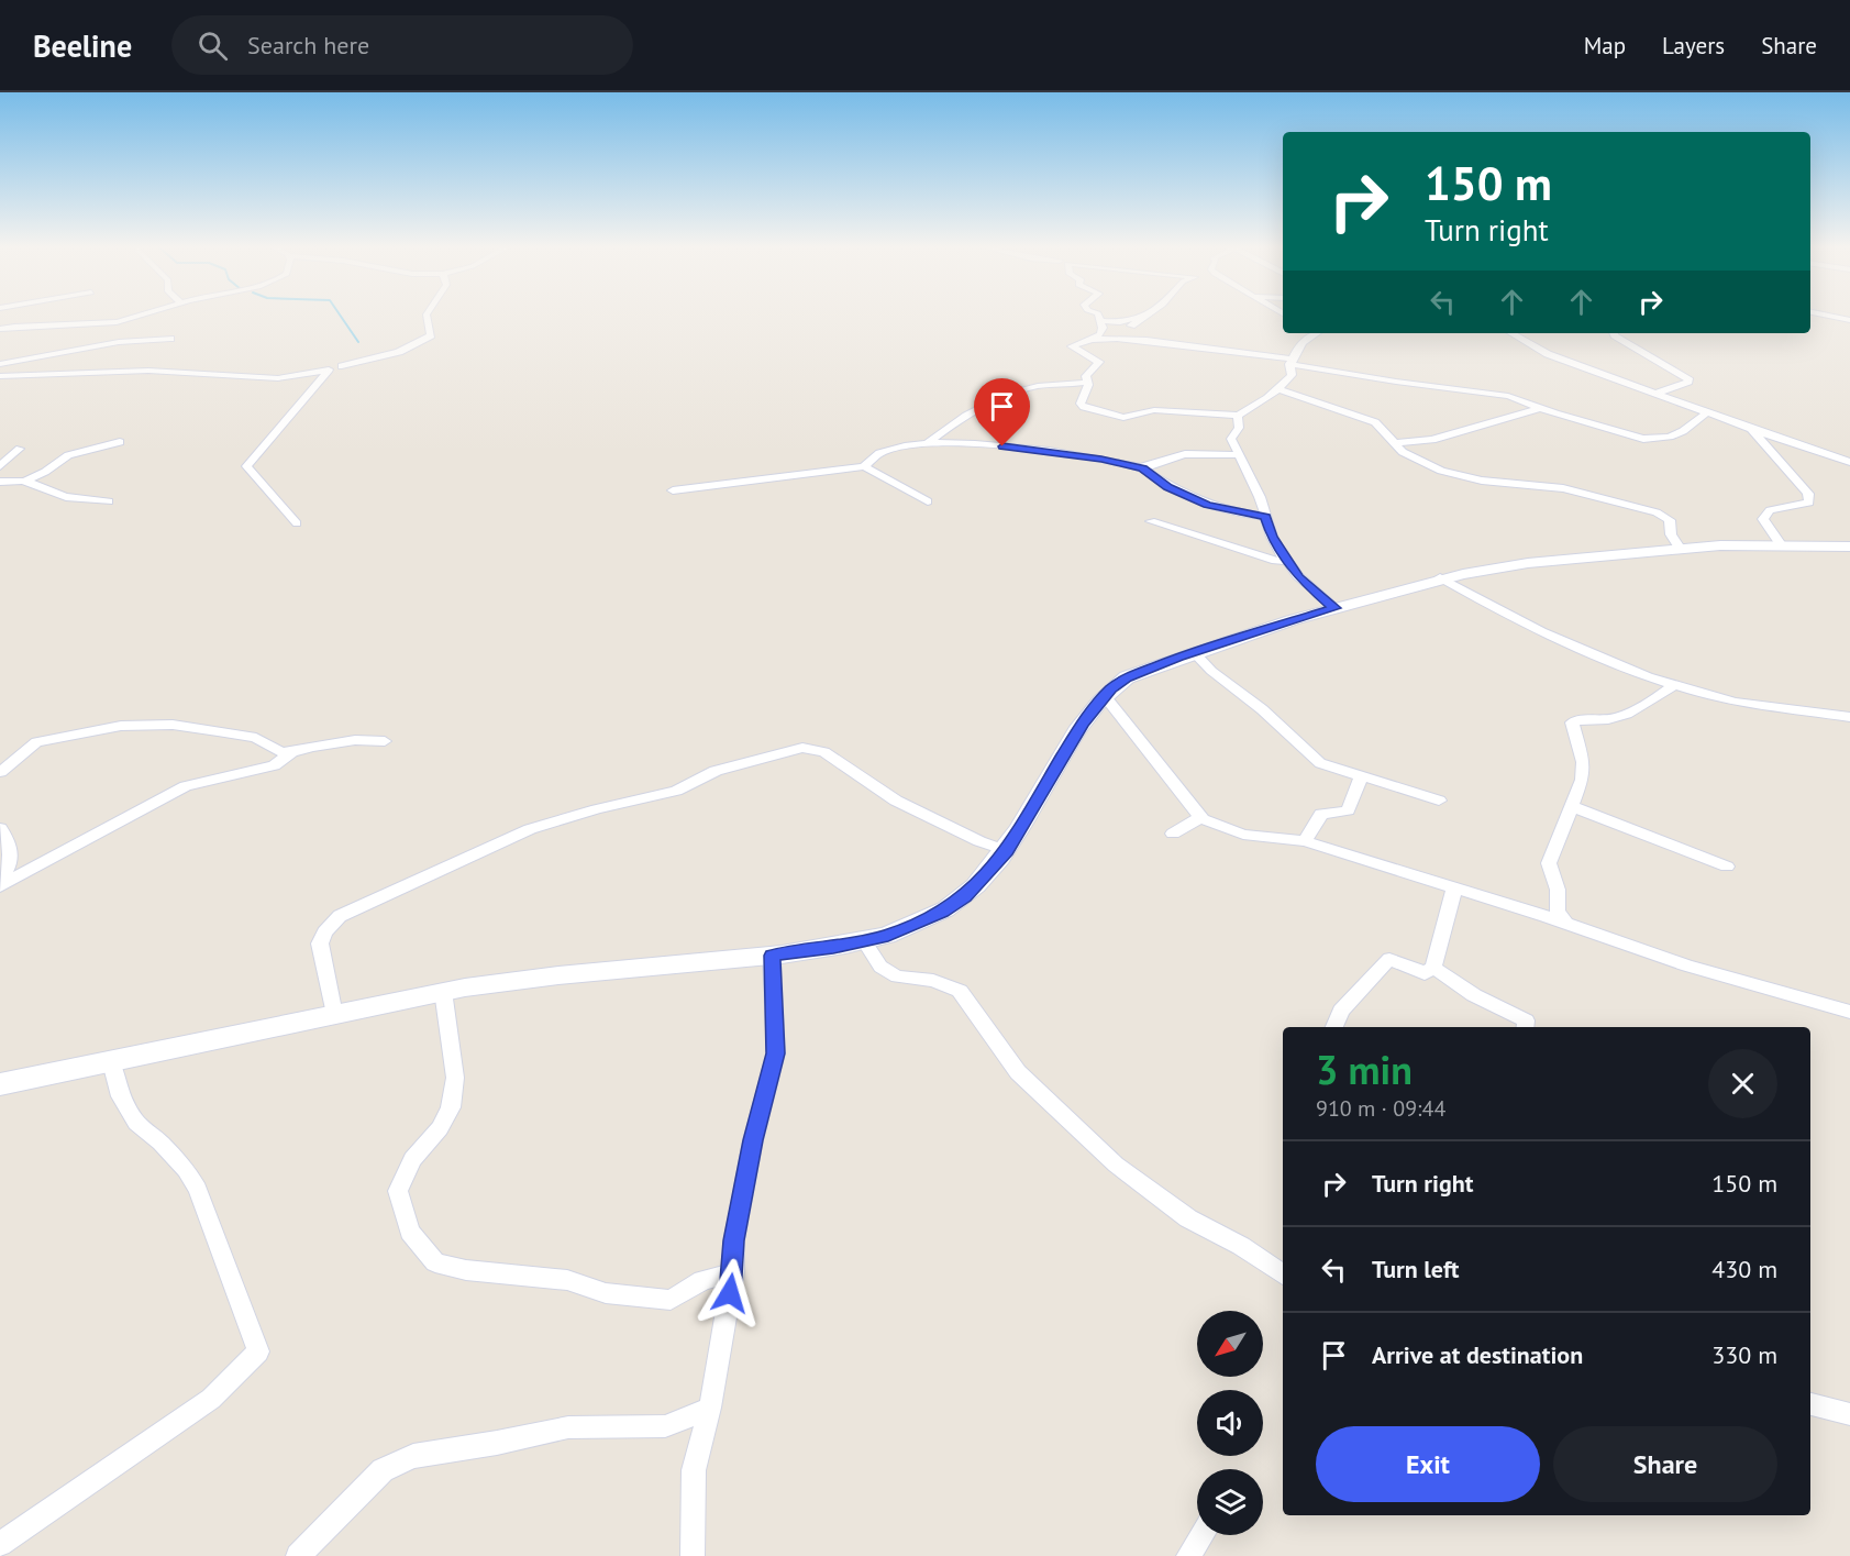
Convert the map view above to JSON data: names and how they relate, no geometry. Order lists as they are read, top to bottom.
{
  "north": "bottom left",
  "page": {
    "header": "Beeline",
    "search": "Search here",
    "nav": ["Map", "Layers", "Share"],
    "turn": ["150 m", "Turn right"],
    "heading": ["3 min", "910 m · 09:44"],
    "list": [
      {
        "name": "Turn right",
        "value": "150 m"
      },
      {
        "name": "Turn left",
        "value": "430 m"
      },
      {
        "name": "Arrive at destination",
        "value": "330 m"
      }
    ],
    "buttons": ["Exit", "Share"]
  }
}
